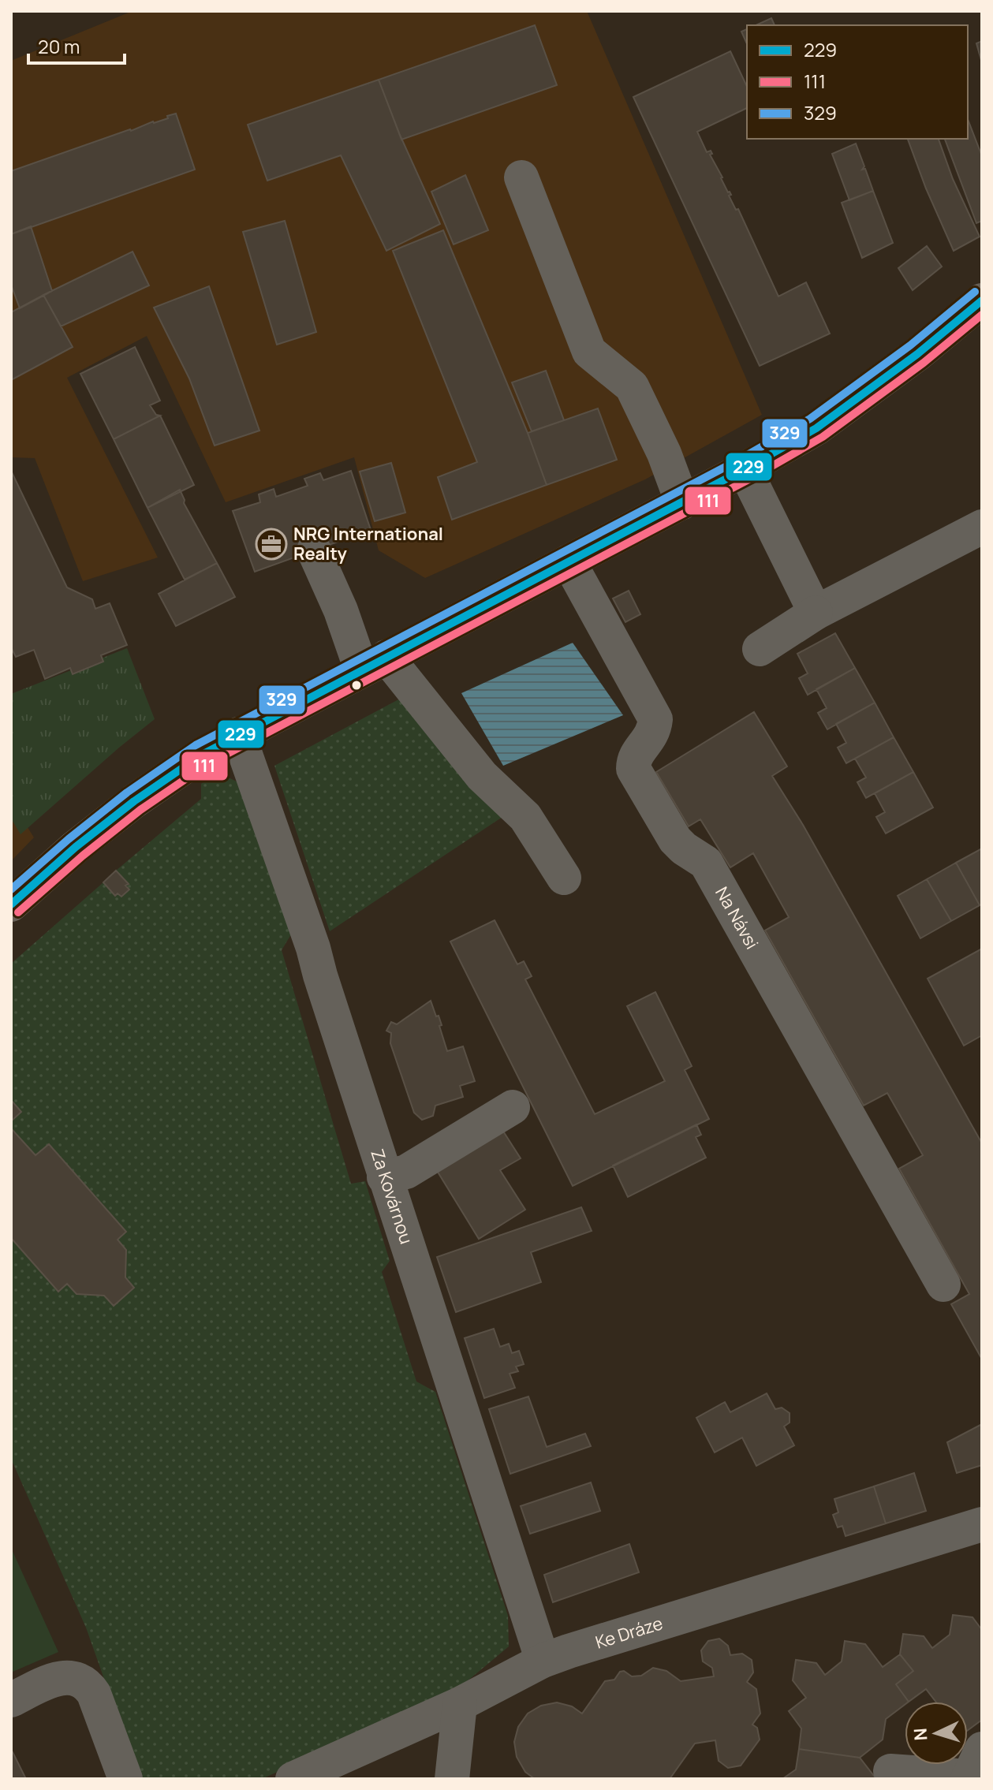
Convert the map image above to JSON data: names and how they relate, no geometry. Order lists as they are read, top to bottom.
{
  "streets": {
    "street": ["Na Návsi", "Za Kovárnou", "Ke Dráze"]
  },
  "crossings": [
    ["Za Kovárnou", "Ke Dráze"]
  ],
  "places": {
    "office": ["NRG International Realty"]
  },
  "lines": ["transit line 329", "transit line 229", "transit line 111"],
  "legend": ["229", "111", "329"],
  "scale_bar": "20 m",
  "north": "left"
}
